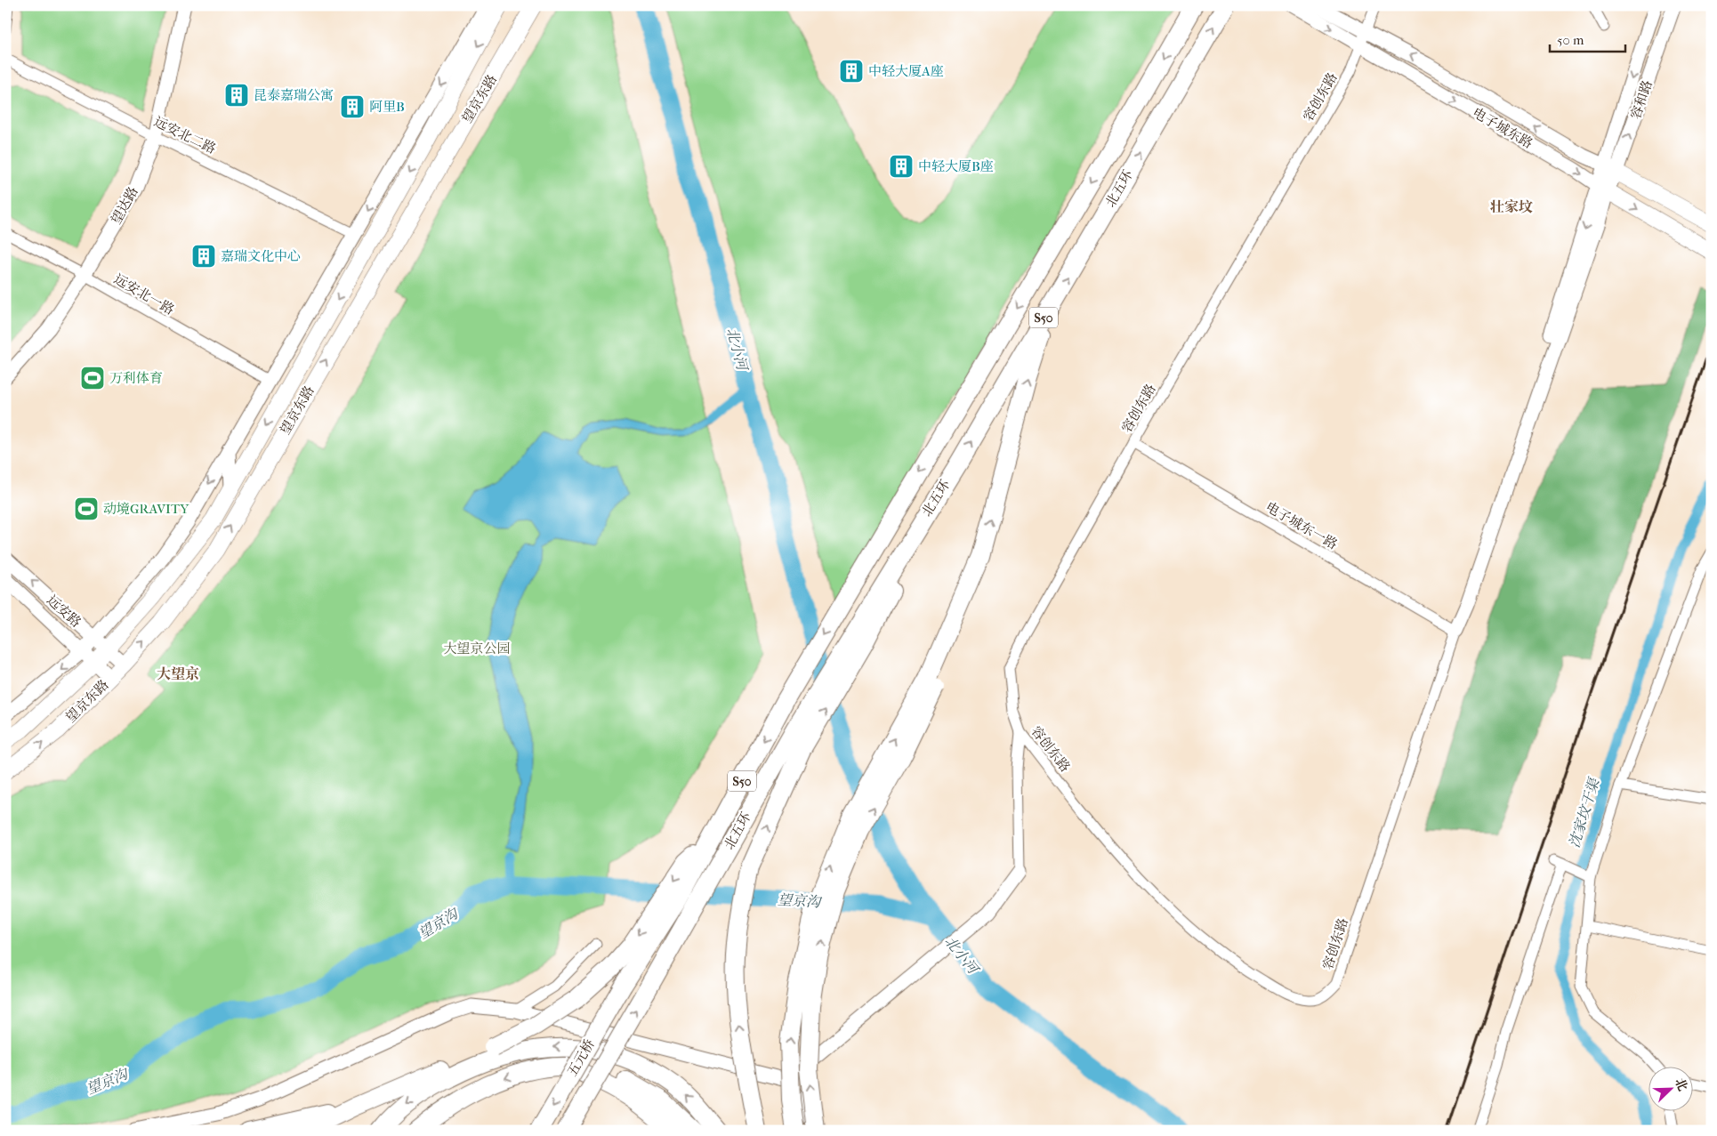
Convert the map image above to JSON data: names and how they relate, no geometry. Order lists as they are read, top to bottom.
{
  "streets": {
    "highway": ["北五环", "S50", "五元桥"],
    "main road": ["望京东路", "电子城东路"],
    "street": [
      "容创东路",
      "容和路",
      "远安北二路",
      "望达路",
      "远安北一路",
      "电子城东一路",
      "远安路"
    ]
  },
  "crossings": [
    ["容创东路", "容和路"],
    ["容创东路", "电子城东路"],
    ["容创东路", "电子城东一路"],
    ["望京东路", "远安路"],
    ["容和路", "电子城东路"],
    ["容和路", "电子城东一路"],
    ["远安北二路", "望达路"],
    ["北五环", "五元桥"],
    ["望达路", "远安北一路"]
  ],
  "districts": ["壮家坟", "大望京"],
  "water": ["北小河", "沈家坟干渠", "望京沟"],
  "parks": ["大望京公园"],
  "places": {
    "building": [
      "中轻大厦A座",
      "昆泰嘉瑞公寓",
      "阿里B",
      "中轻大厦B座",
      "嘉瑞文化中心"
    ],
    "sports": ["万利体育", "动境GRAVITY"]
  },
  "scale_bar": "50 m",
  "north": "top right"
}
